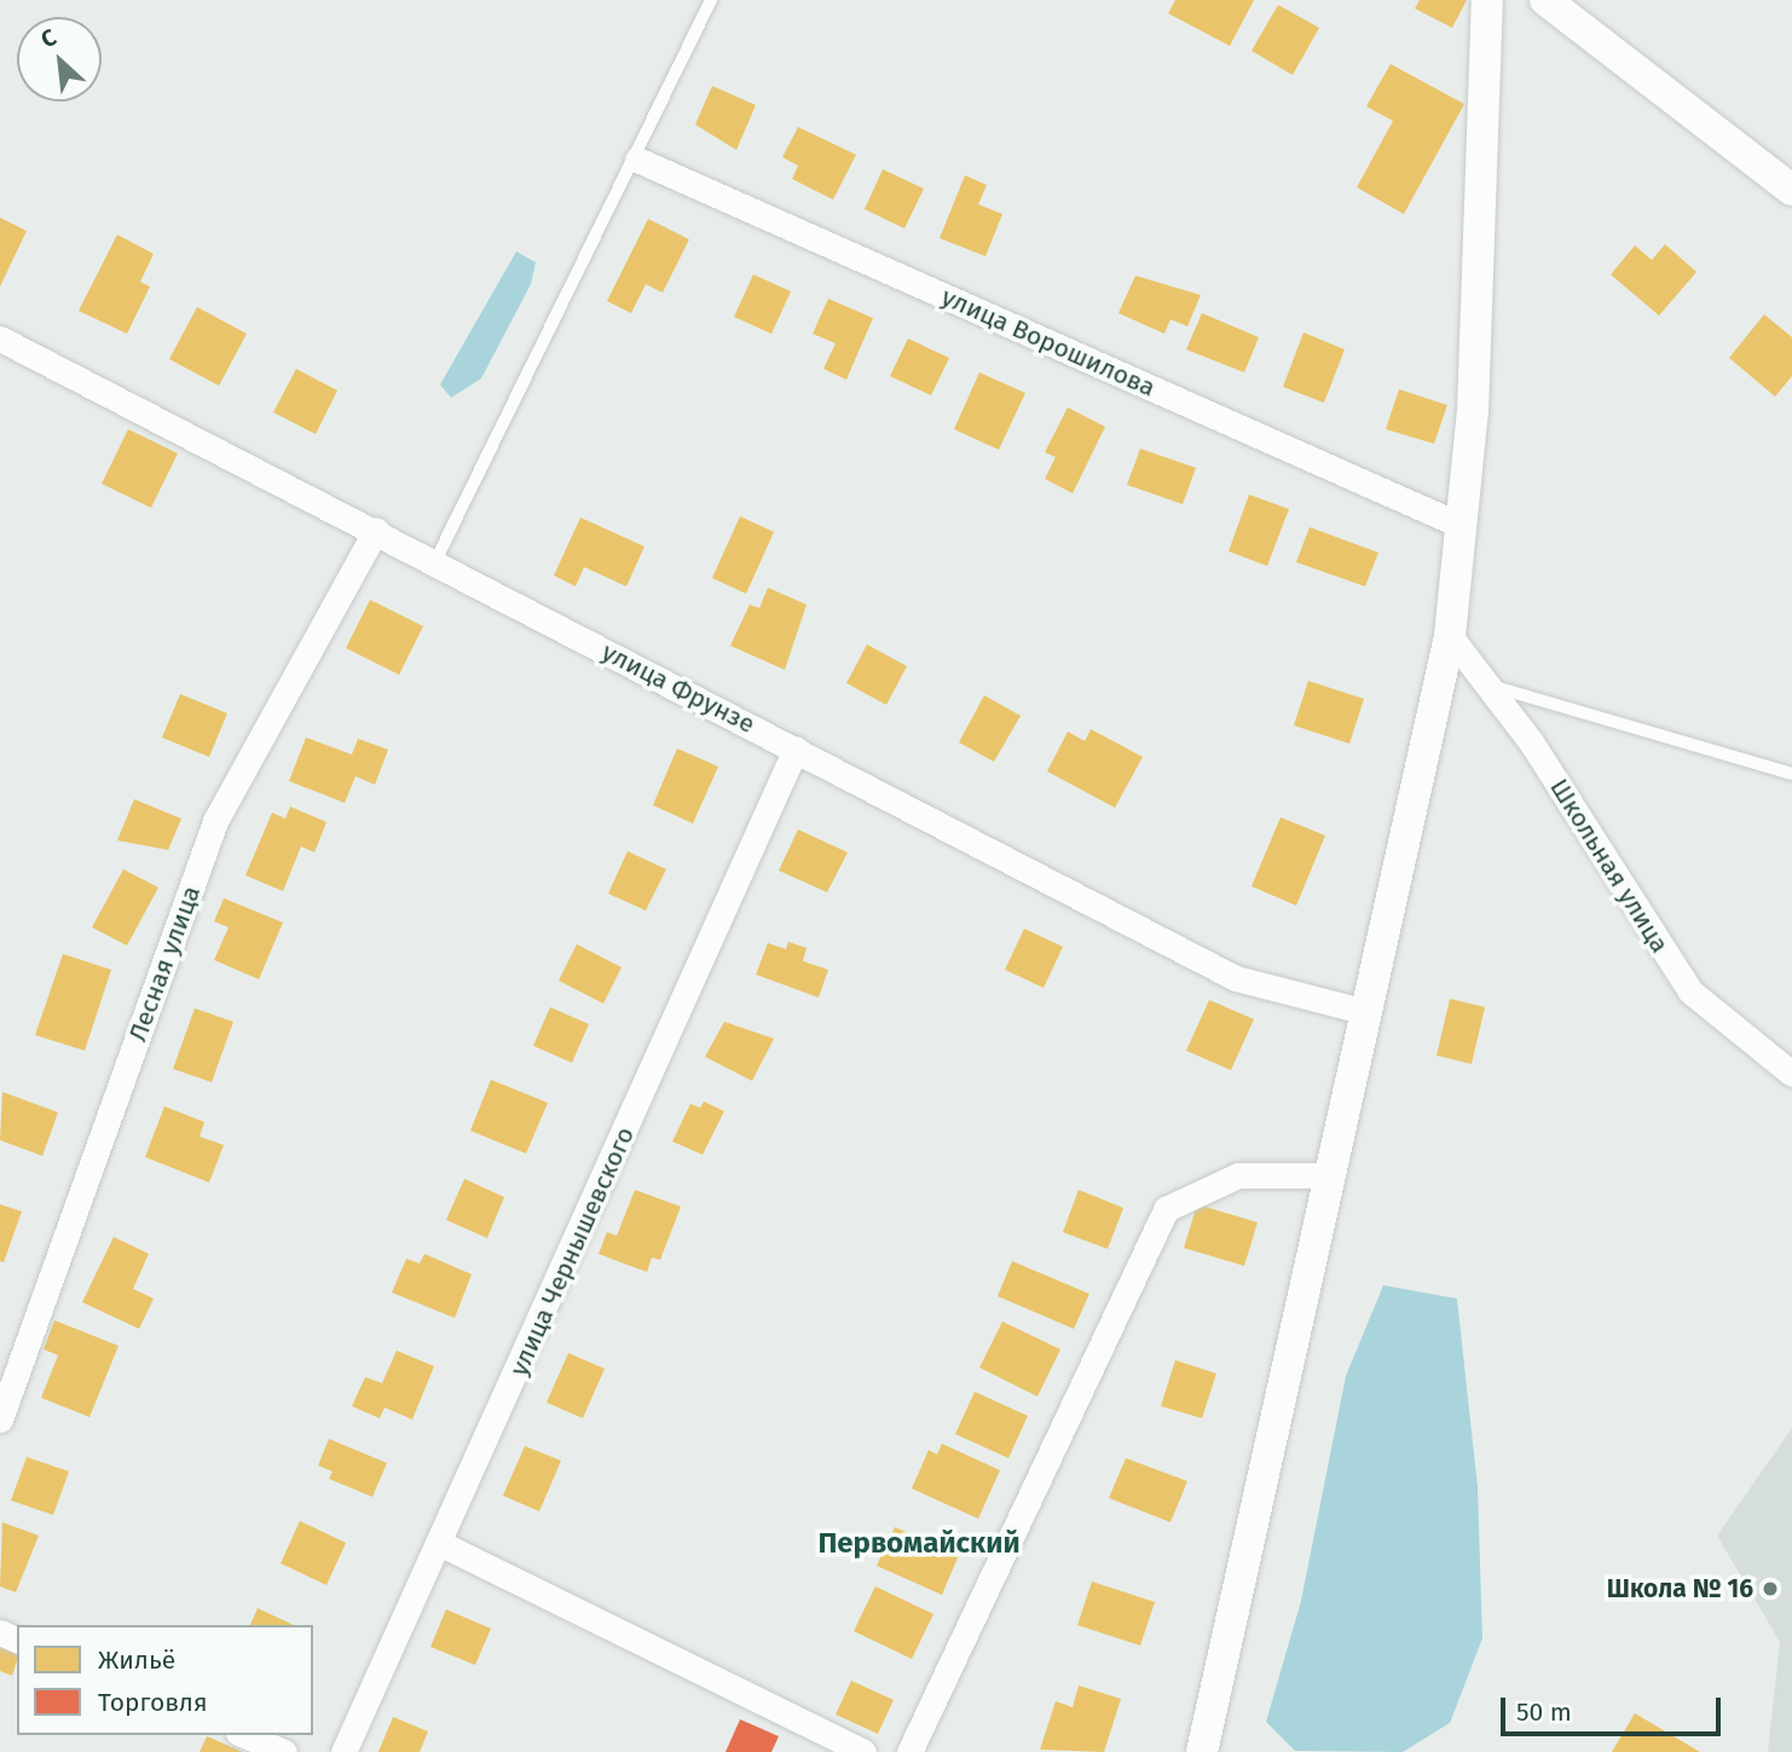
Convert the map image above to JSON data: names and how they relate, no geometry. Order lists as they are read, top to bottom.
{
  "streets": {
    "street": [
      "улица Ворошилова",
      "улица Фрунзе",
      "Школьная улица",
      "Лесная улица",
      "улица Чернышевского"
    ]
  },
  "crossings": [
    ["улица Фрунзе", "Лесная улица"],
    ["улица Фрунзе", "улица Чернышевского"]
  ],
  "districts": ["Первомайский"],
  "places": ["Школа № 16"],
  "legend": ["Жильё", "Торговля"],
  "scale_bar": "50 m",
  "north": "top left"
}
